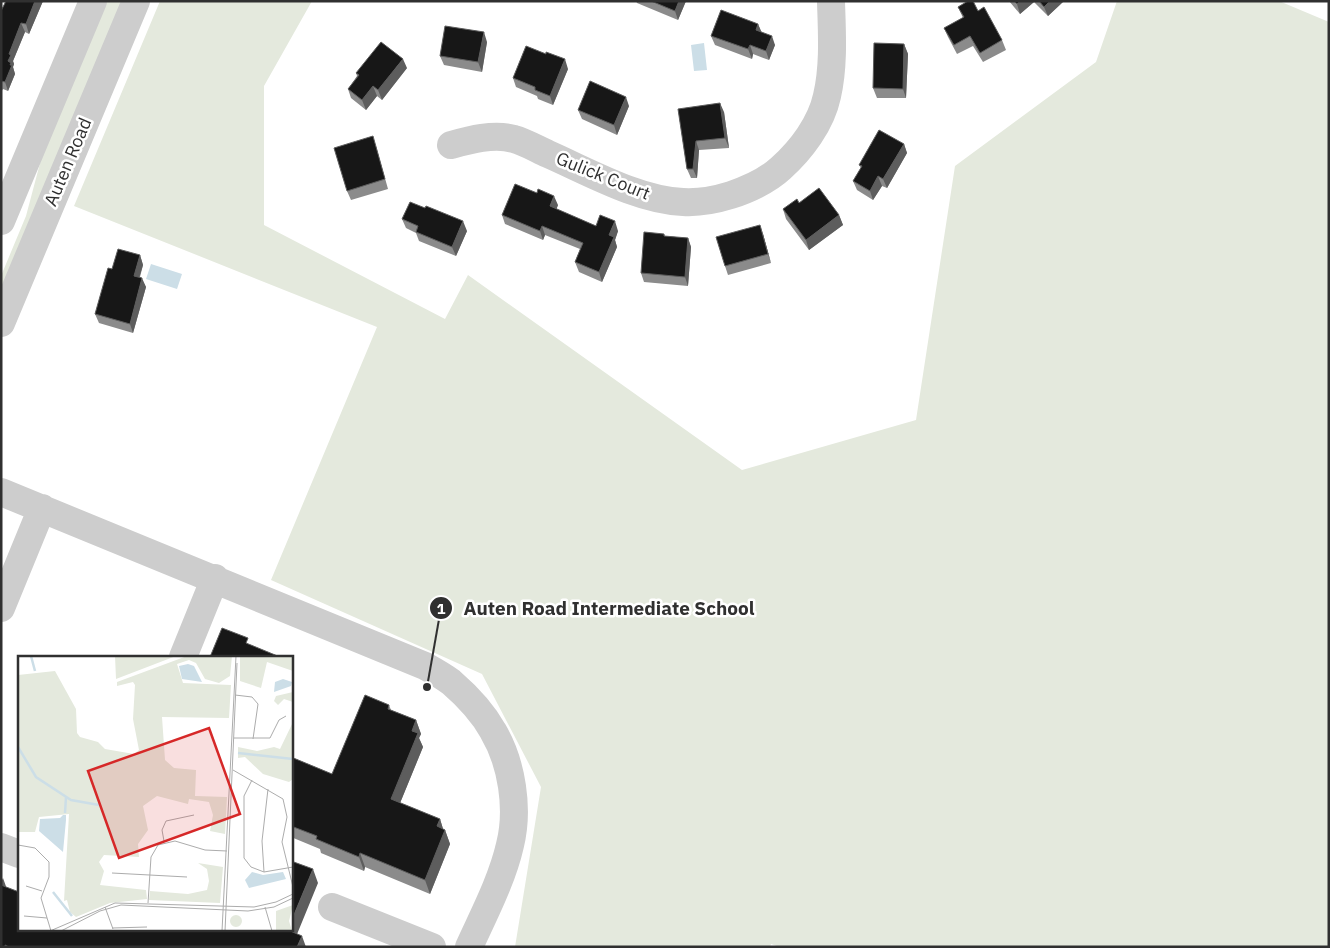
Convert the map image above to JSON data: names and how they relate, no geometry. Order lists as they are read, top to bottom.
{
  "streets": {
    "street": ["Auten Road", "Gulick Court"]
  },
  "places": ["Auten Road Intermediate School"]
}
